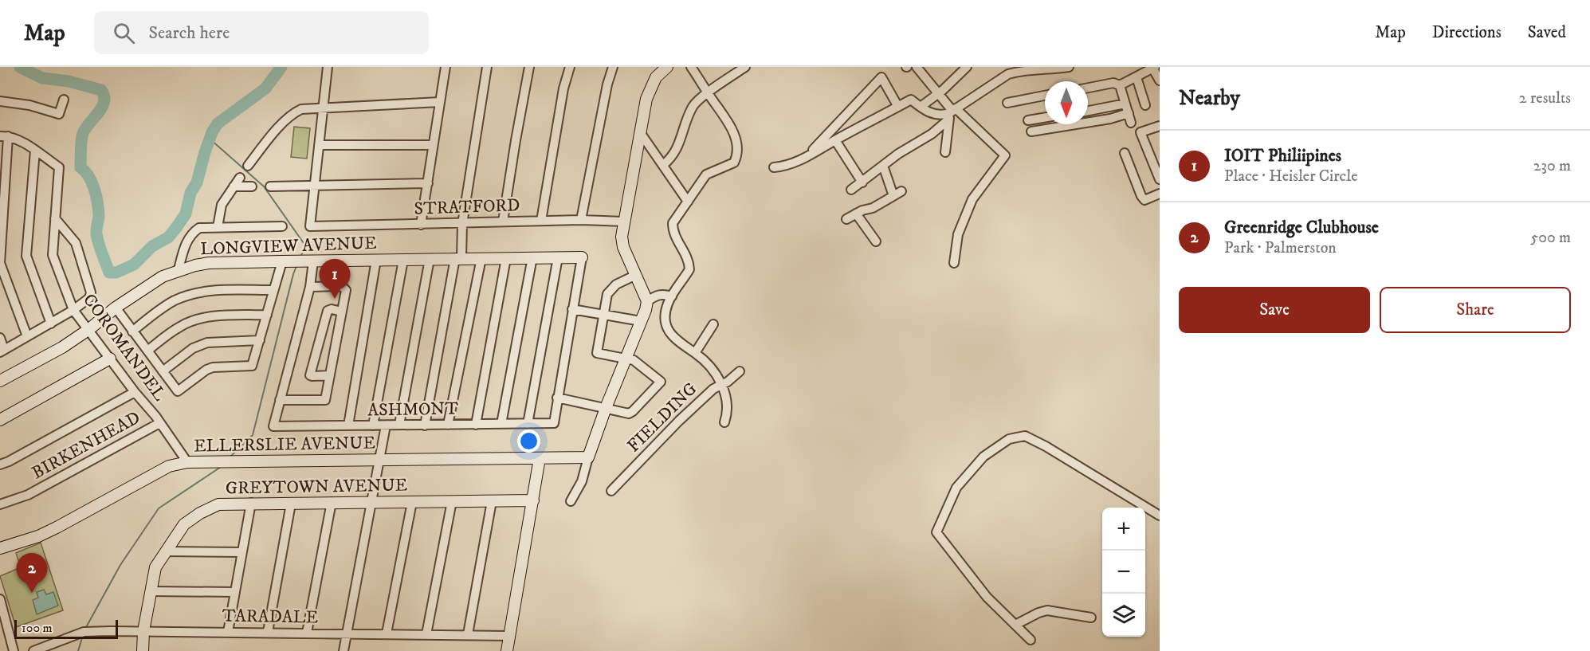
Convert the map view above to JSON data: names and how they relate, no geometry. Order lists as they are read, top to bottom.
{
  "streets": {
    "street": [
      "STRATFORD",
      "LONGVIEW AVENUE",
      "COROMANDEL",
      "ASHMONT",
      "FIELDING",
      "ELLERSLIE AVENUE",
      "BIRKENHEAD",
      "GREYTOWN AVENUE",
      "TARADALE"
    ]
  },
  "crossings": [
    ["LONGVIEW AVENUE", "COROMANDEL"],
    ["COROMANDEL", "ELLERSLIE AVENUE"],
    ["COROMANDEL", "BIRKENHEAD"],
    ["GREYTOWN AVENUE", "TARADALE"]
  ],
  "scale_bar": "100 m",
  "north": "bottom",
  "page": {
    "header": "Map",
    "search": "Search here",
    "nav": ["Map", "Directions", "Saved"],
    "heading": ["Nearby", "2 results"],
    "list": [
      {
        "mark": "1",
        "name": "IOIT Philiipines",
        "note": "Place · Heisler Circle",
        "value": "230 m"
      },
      {
        "mark": "2",
        "name": "Greenridge Clubhouse",
        "note": "Park · Palmerston",
        "value": "500 m"
      }
    ],
    "pins": ["1", "2"],
    "buttons": ["Save", "Share"],
    "map_buttons": ["+", "−"],
    "scale": "100 m"
  }
}
